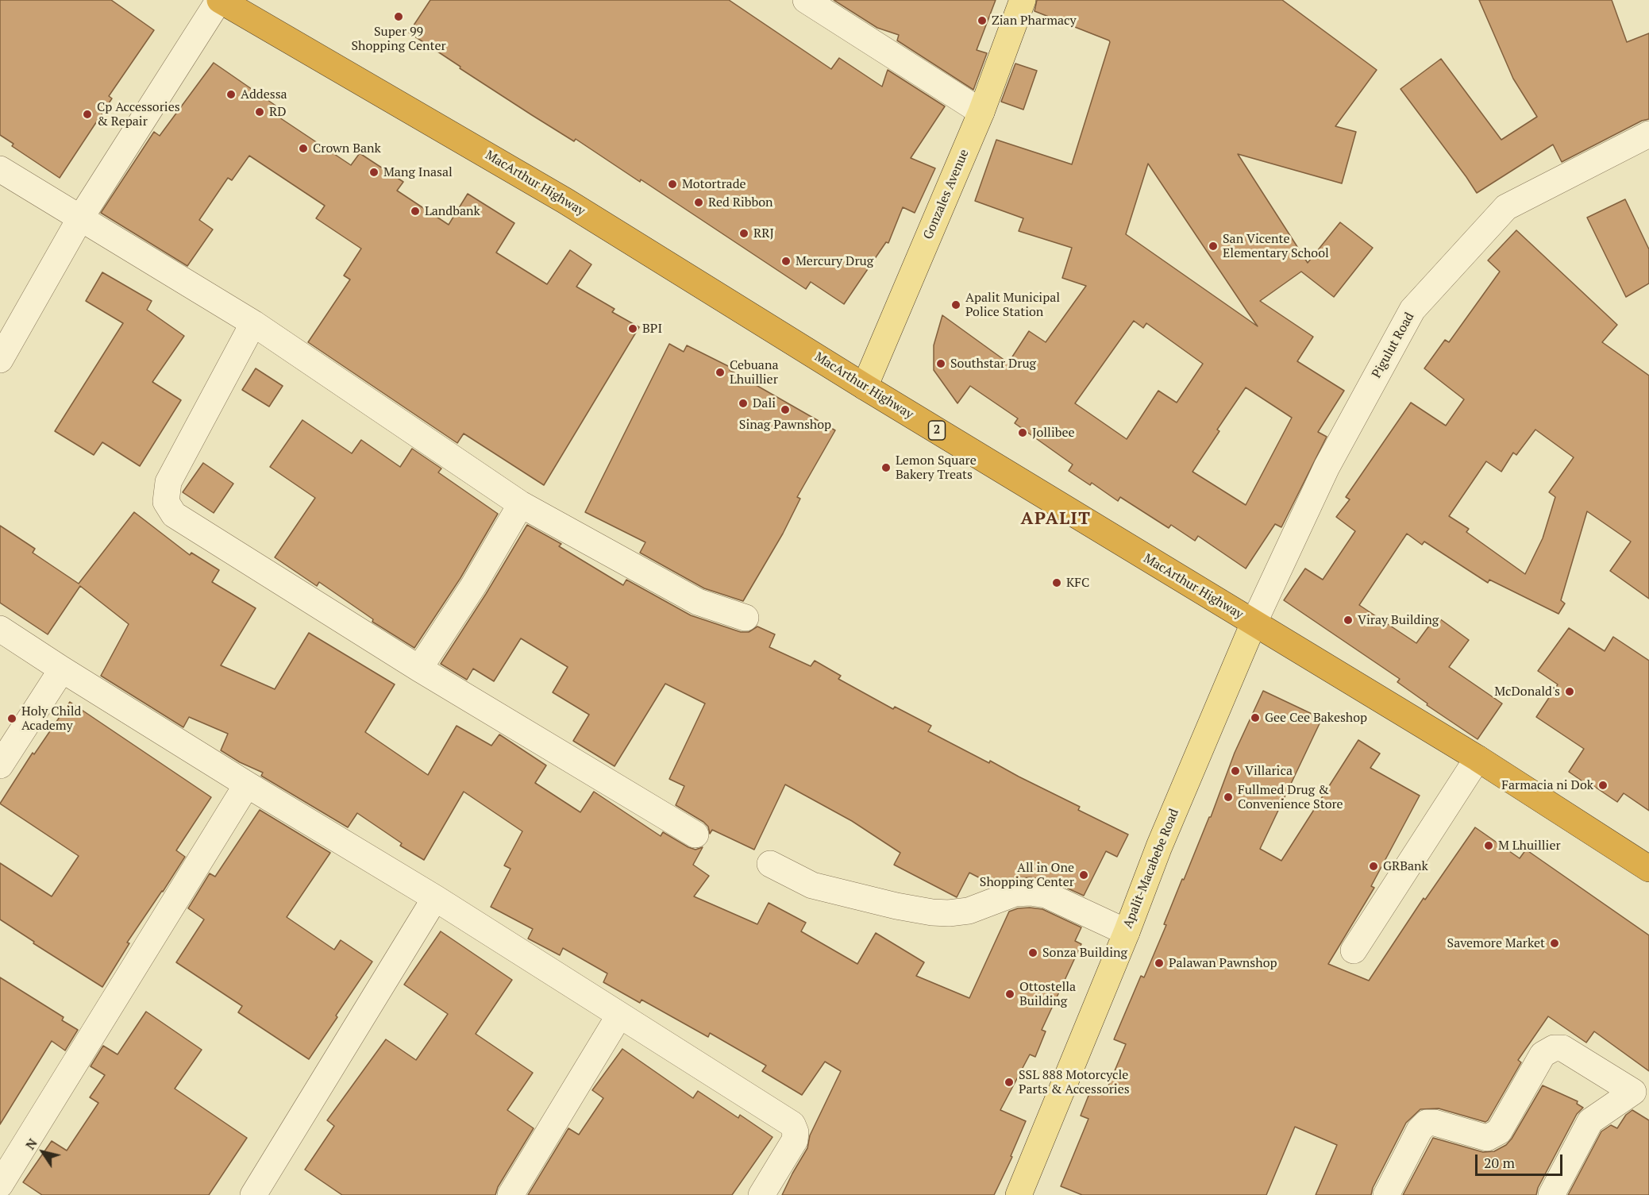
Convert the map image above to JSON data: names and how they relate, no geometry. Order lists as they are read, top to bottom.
{
  "streets": {
    "highway": ["MacArthur Highway", "2"],
    "main road": ["Gonzales Avenue", "Apalit-Macabebe Road"],
    "street": ["Pigulut Road"]
  },
  "crossings": [
    ["MacArthur Highway", "Gonzales Avenue"],
    ["MacArthur Highway", "Pigulut Road"],
    ["MacArthur Highway", "Apalit-Macabebe Road"],
    ["Pigulut Road", "Apalit-Macabebe Road"]
  ],
  "districts": ["APALIT"],
  "places": [
    "Super 99 Shopping Center",
    "Zian Pharmacy",
    "Addessa",
    "RD",
    "Cp Accessories & Repair",
    "Crown Bank",
    "Mang Inasal",
    "Motortrade",
    "Red Ribbon",
    "Landbank",
    "RRJ",
    "San Vicente Elementary School",
    "Mercury Drug",
    "Apalit Municipal Police Station",
    "BPI",
    "Southstar Drug",
    "Cebuana Lhuillier",
    "Dali",
    "Sinag Pawnshop",
    "Jollibee",
    "Lemon Square Bakery Treats",
    "KFC",
    "Viray Building",
    "McDonald's",
    "Gee Cee Bakeshop",
    "Holy Child Academy",
    "Villarica",
    "Farmacia ni Dok",
    "Fullmed Drug & Convenience Store",
    "M Lhuillier",
    "GRBank",
    "All in One Shopping Center",
    "Savemore Market",
    "Sonza Building",
    "Palawan Pawnshop",
    "Ottostella Building",
    "SSL 888 Motorcycle Parts & Accessories"
  ],
  "scale_bar": "20 m",
  "north": "top left"
}
